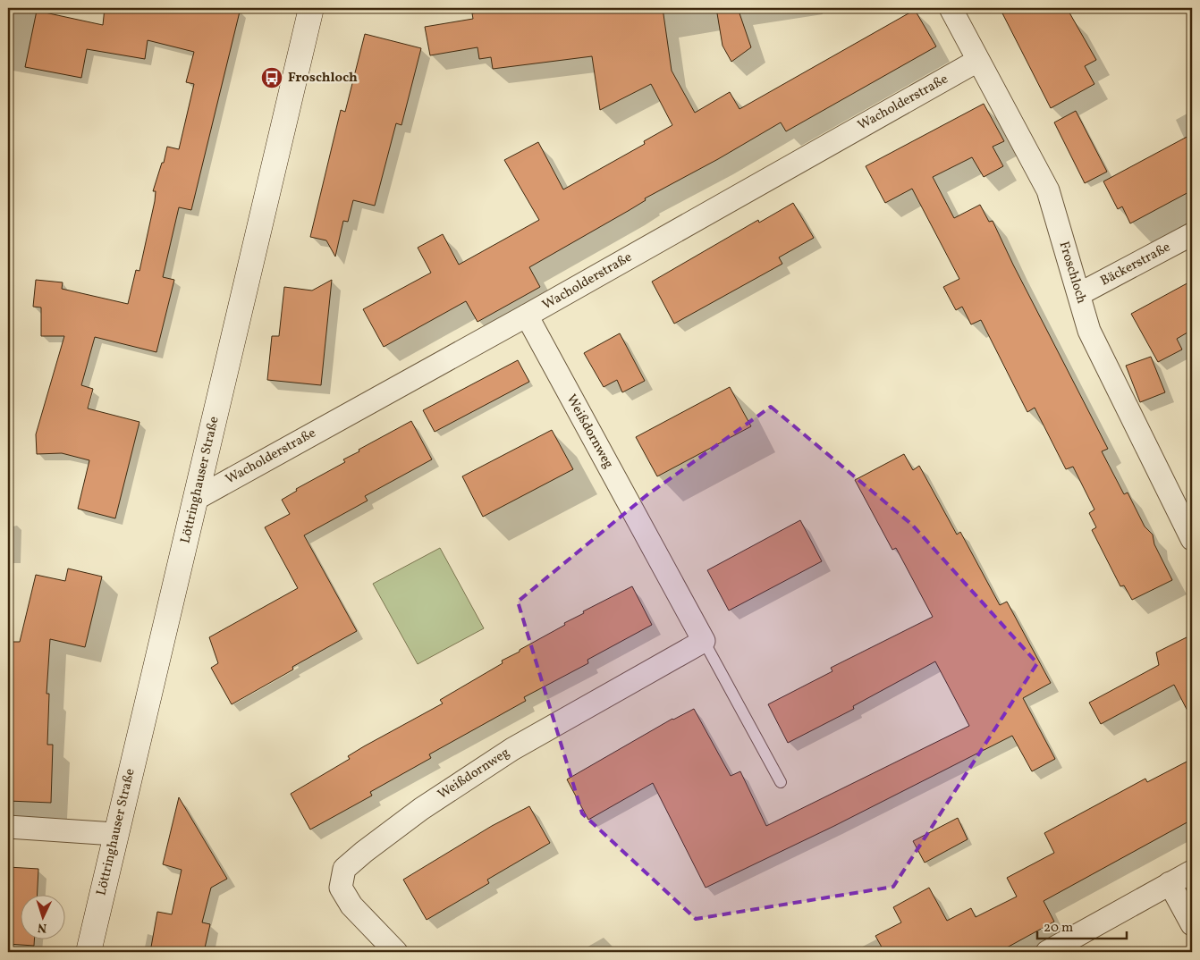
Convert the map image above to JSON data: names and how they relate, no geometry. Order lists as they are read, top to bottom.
{
  "streets": {
    "street": [
      "Wacholderstraße",
      "Bäckerstraße",
      "Froschloch",
      "Weißdornweg",
      "Löttringhauser Straße"
    ]
  },
  "crossings": [
    ["Wacholderstraße", "Froschloch"],
    ["Wacholderstraße", "Weißdornweg"],
    ["Wacholderstraße", "Löttringhauser Straße"],
    ["Bäckerstraße", "Froschloch"]
  ],
  "places": {
    "bus stop": ["Froschloch"]
  },
  "scale_bar": "20 m",
  "north": "bottom"
}
